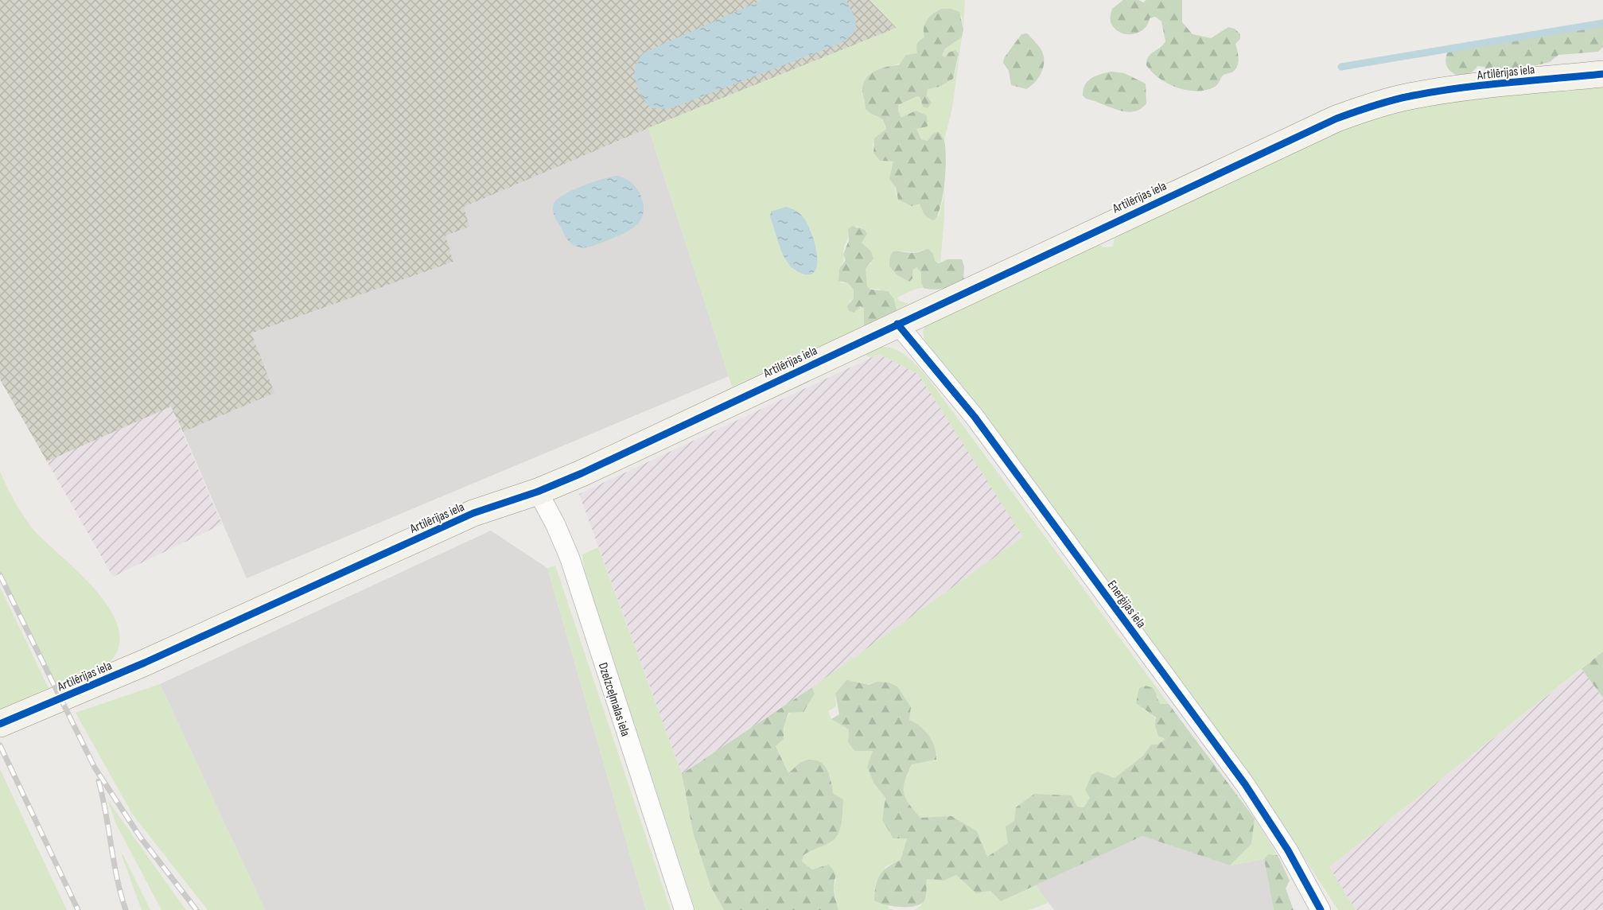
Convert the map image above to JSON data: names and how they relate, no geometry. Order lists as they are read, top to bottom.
{
  "streets": {
    "street": ["Artilērijas iela", "Enerģijas iela", "Dzelzceļmalas iela"]
  },
  "crossings": [
    ["Artilērijas iela", "Enerģijas iela"],
    ["Artilērijas iela", "Dzelzceļmalas iela"]
  ]
}
